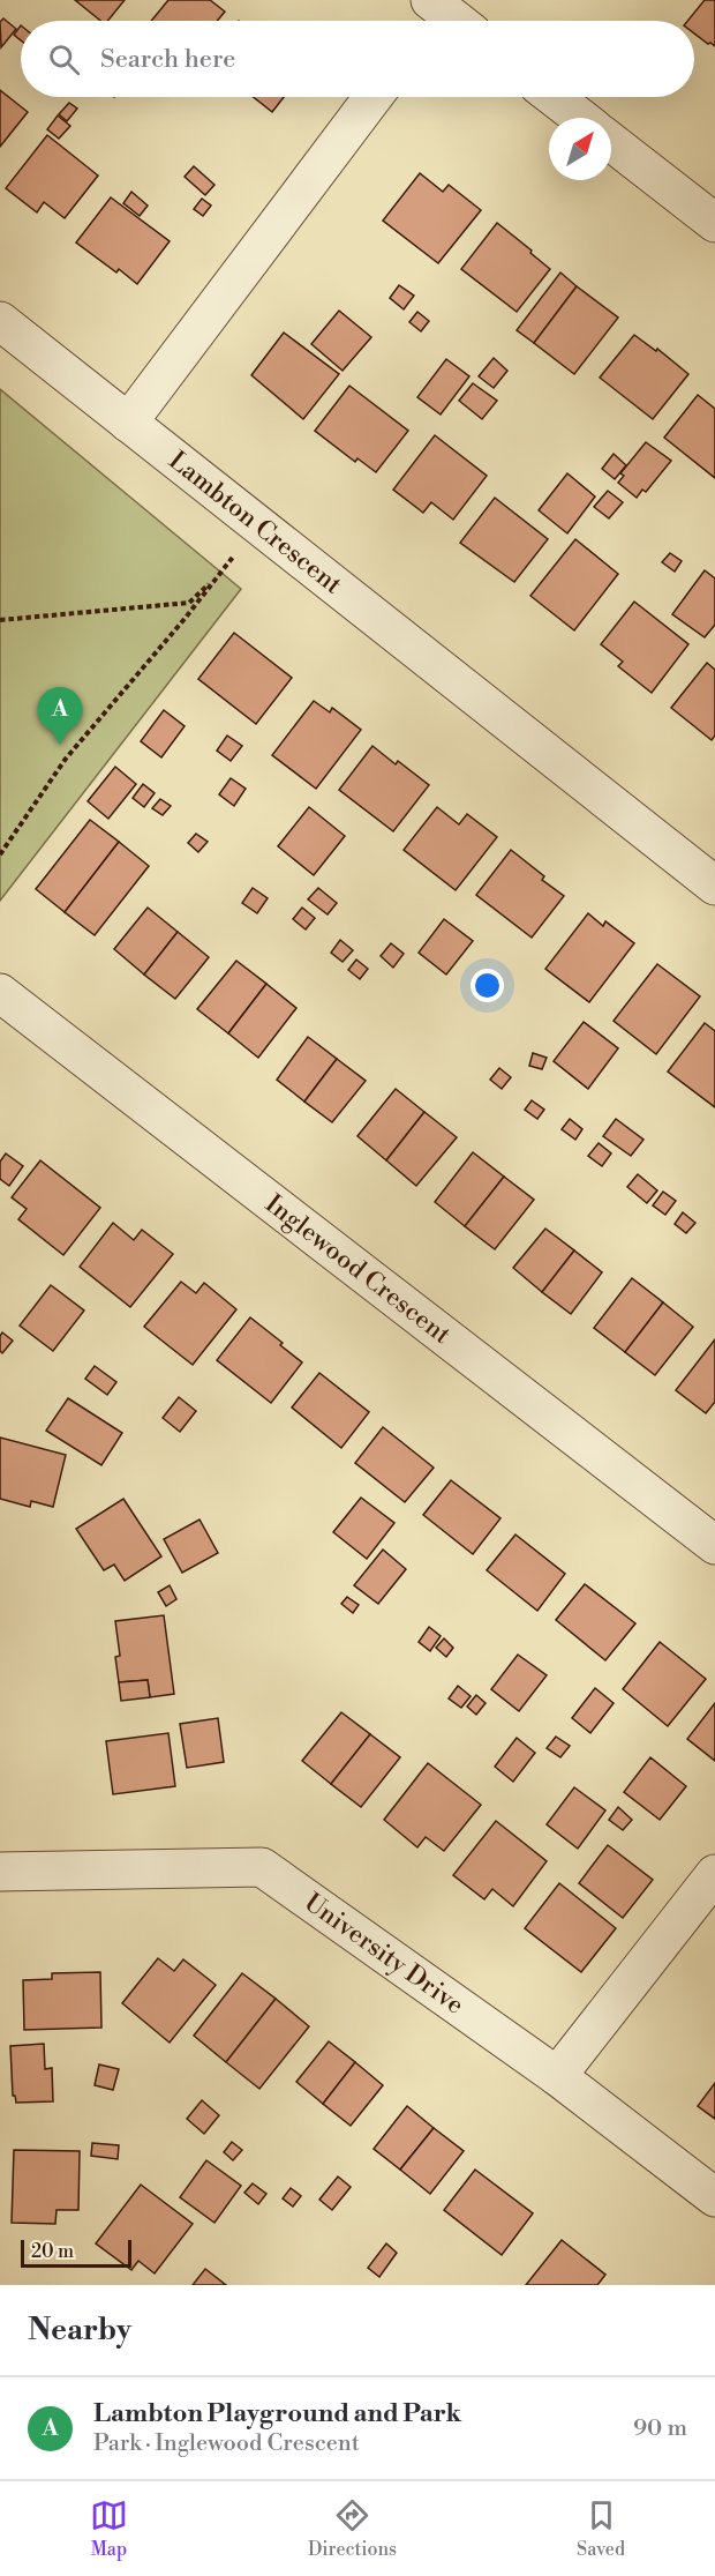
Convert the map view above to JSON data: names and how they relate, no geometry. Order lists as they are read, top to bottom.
{
  "streets": {
    "street": ["Lambton Crescent", "Inglewood Crescent", "University Drive"]
  },
  "scale_bar": "20 m",
  "north": "top right",
  "page": {
    "search": "Search here",
    "pins": "A",
    "scale": "20 m",
    "heading": "Nearby",
    "list": [
      {
        "mark": "A",
        "name": "Lambton Playground and Park",
        "note": "Park · Inglewood Crescent",
        "value": "90 m"
      }
    ],
    "nav": ["Map", "Directions", "Saved"]
  }
}
